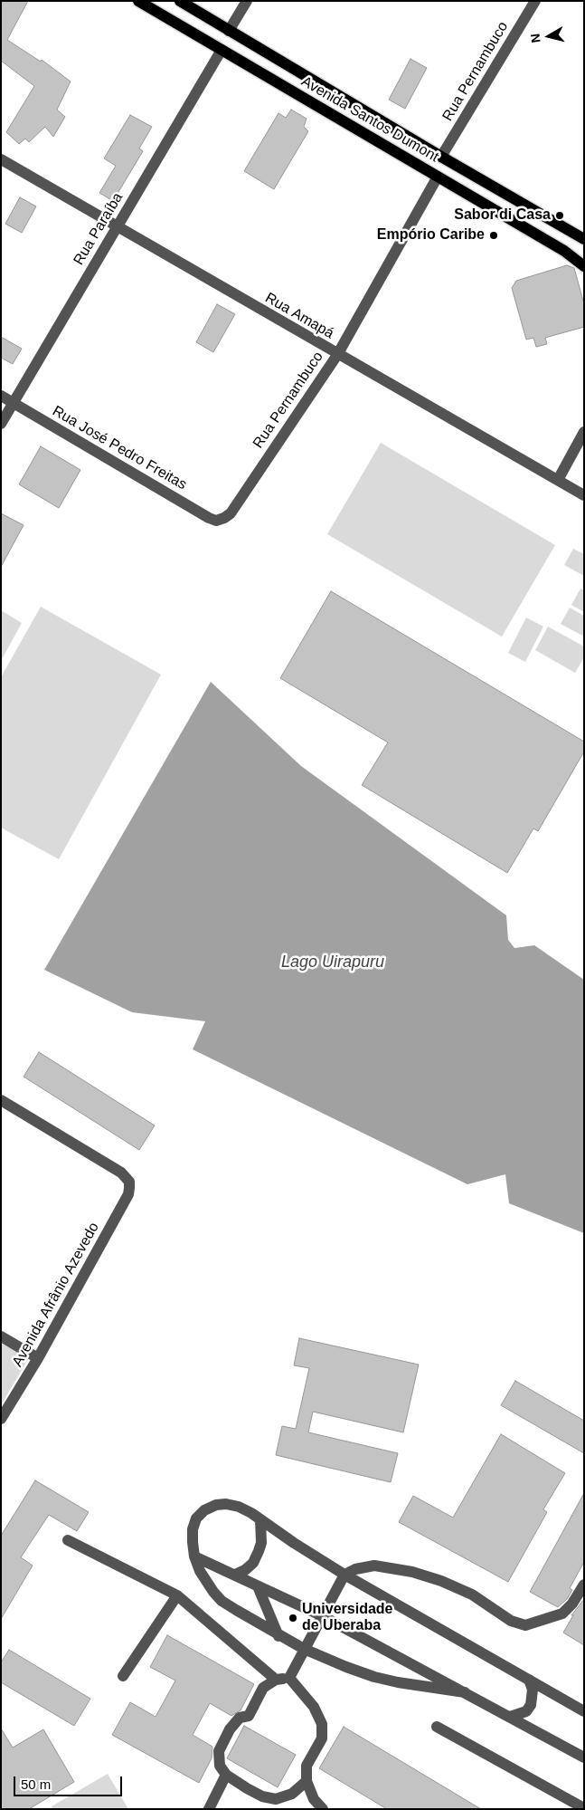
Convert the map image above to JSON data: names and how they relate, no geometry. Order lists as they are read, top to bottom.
{
  "streets": {
    "main road": ["Avenida Santos Dumont"],
    "street": [
      "Rua Pernambuco",
      "Rua Paraíba",
      "Rua Amapá",
      "Rua José Pedro Freitas",
      "Avenida Afrânio Azevedo"
    ]
  },
  "crossings": [
    ["Rua Pernambuco", "Avenida Santos Dumont"],
    ["Rua Pernambuco", "Rua Amapá"],
    ["Rua Pernambuco", "Rua José Pedro Freitas"],
    ["Avenida Santos Dumont", "Rua Paraíba"],
    ["Rua Paraíba", "Rua Amapá"],
    ["Rua Paraíba", "Rua José Pedro Freitas"]
  ],
  "water": ["Lago Uirapuru"],
  "places": ["Sabor di Casa", "Empório Caribe", "Universidade de Uberaba"],
  "scale_bar": "50 m",
  "north": "left"
}
